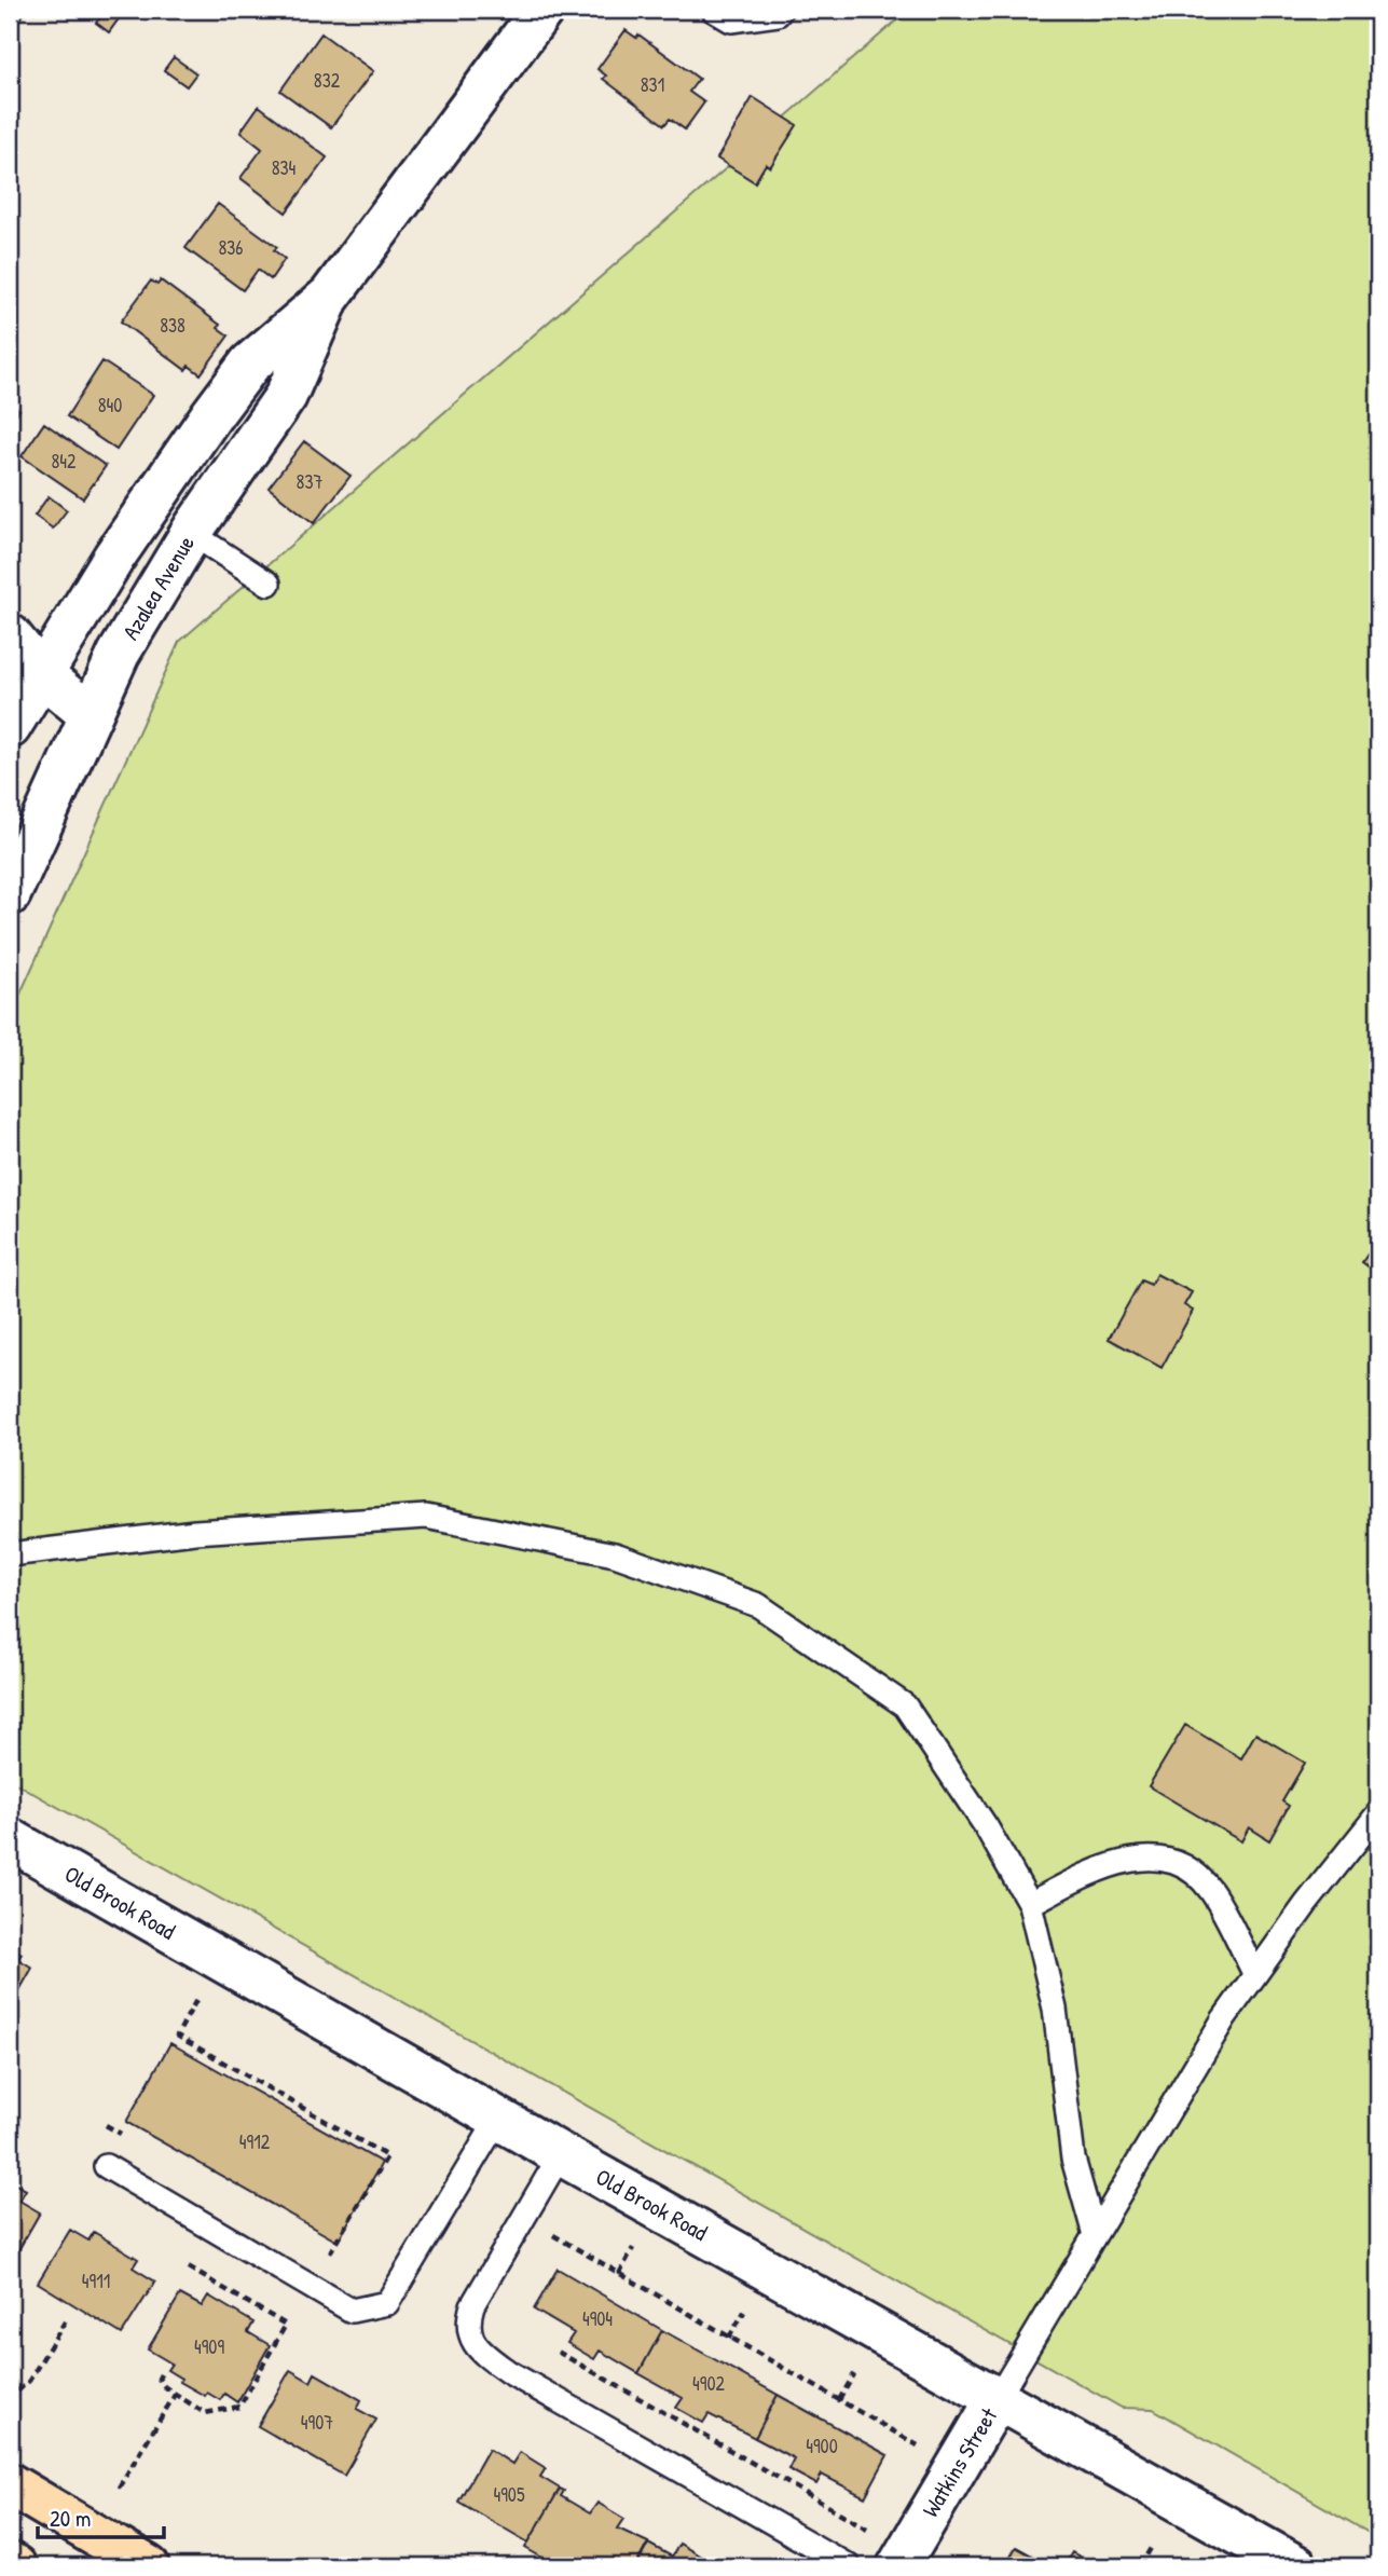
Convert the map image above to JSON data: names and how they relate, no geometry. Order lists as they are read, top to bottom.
{
  "streets": {
    "street": ["Azalea Avenue", "Old Brook Road", "Watkins Street"]
  },
  "crossings": [
    ["Old Brook Road", "Watkins Street"]
  ],
  "house_numbers": [
    "832",
    "831",
    "834",
    "836",
    "838",
    "840",
    "842",
    "837",
    "4912",
    "4911",
    "4904",
    "4909",
    "4902",
    "4907",
    "4900",
    "4905"
  ],
  "scale_bar": "20 m"
}
